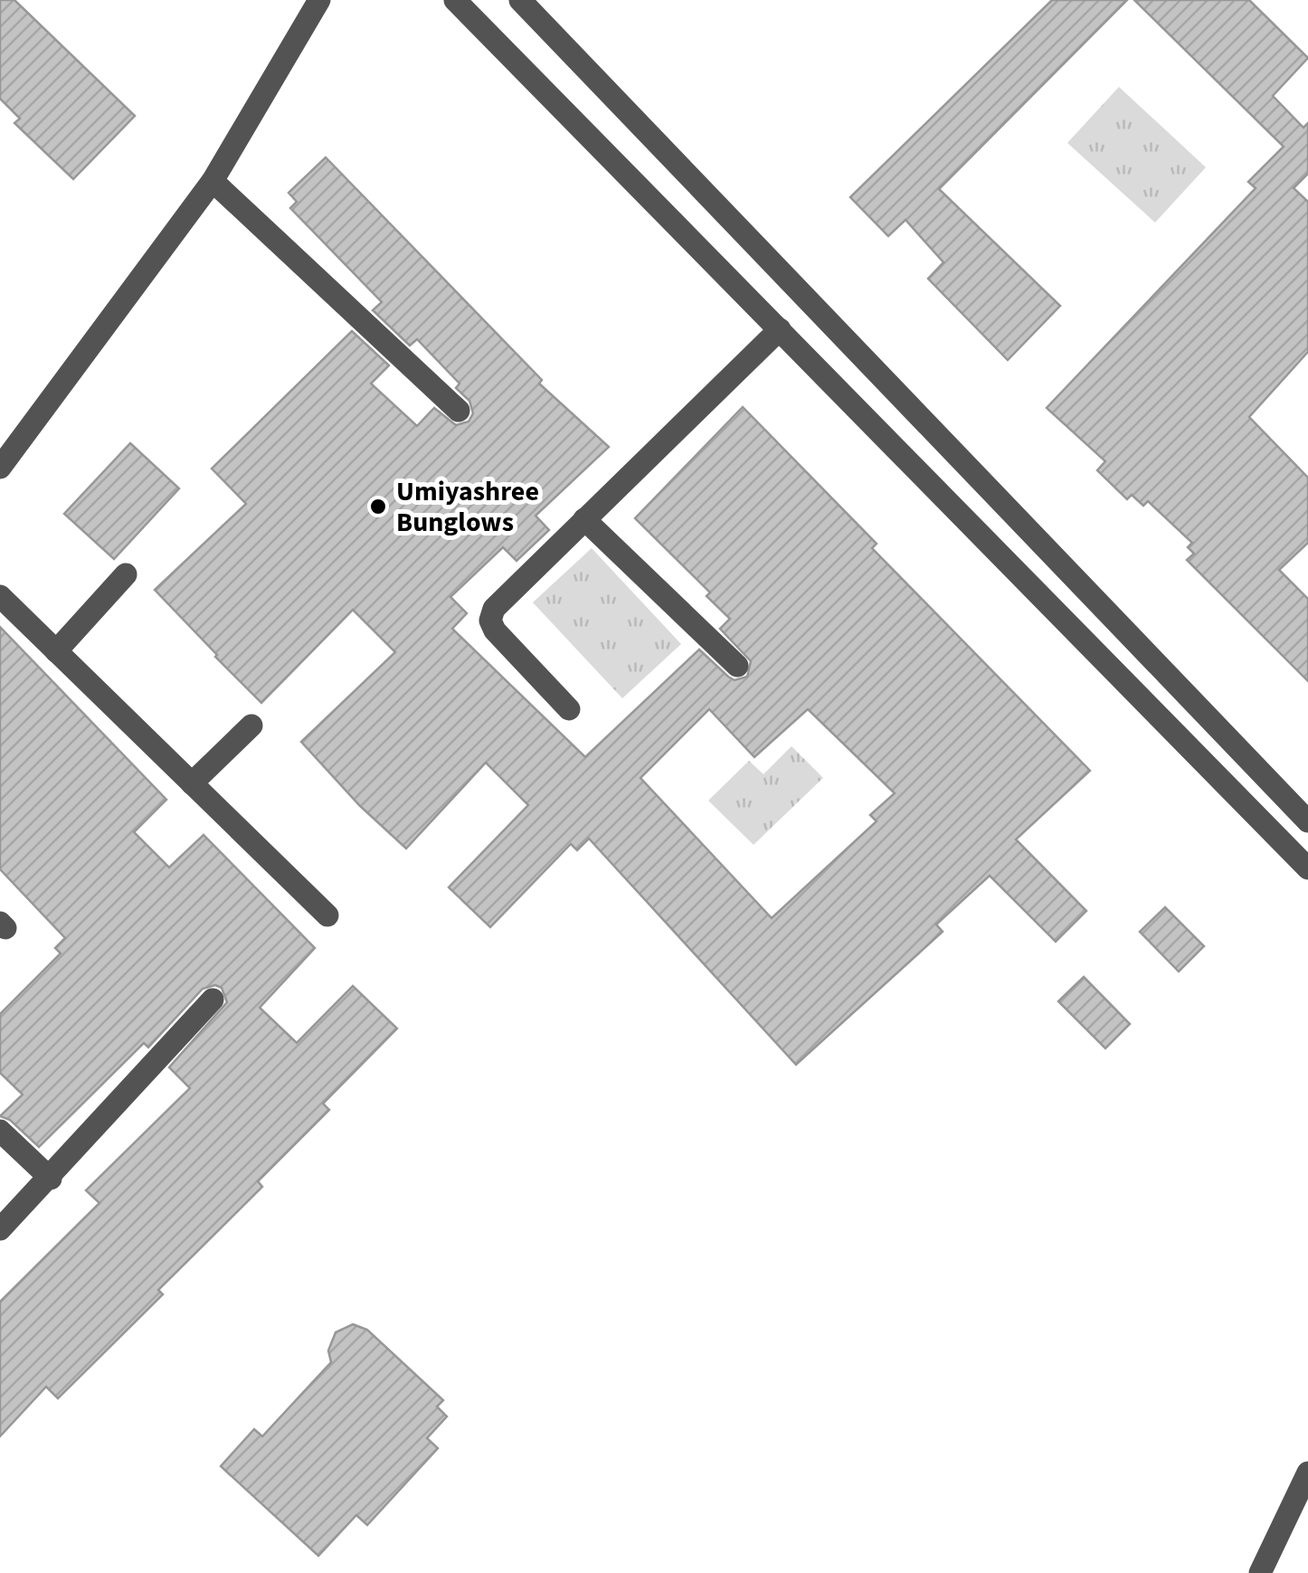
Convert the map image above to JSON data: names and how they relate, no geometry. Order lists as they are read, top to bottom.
{
  "places": ["Umiyashree Bunglows"]
}
